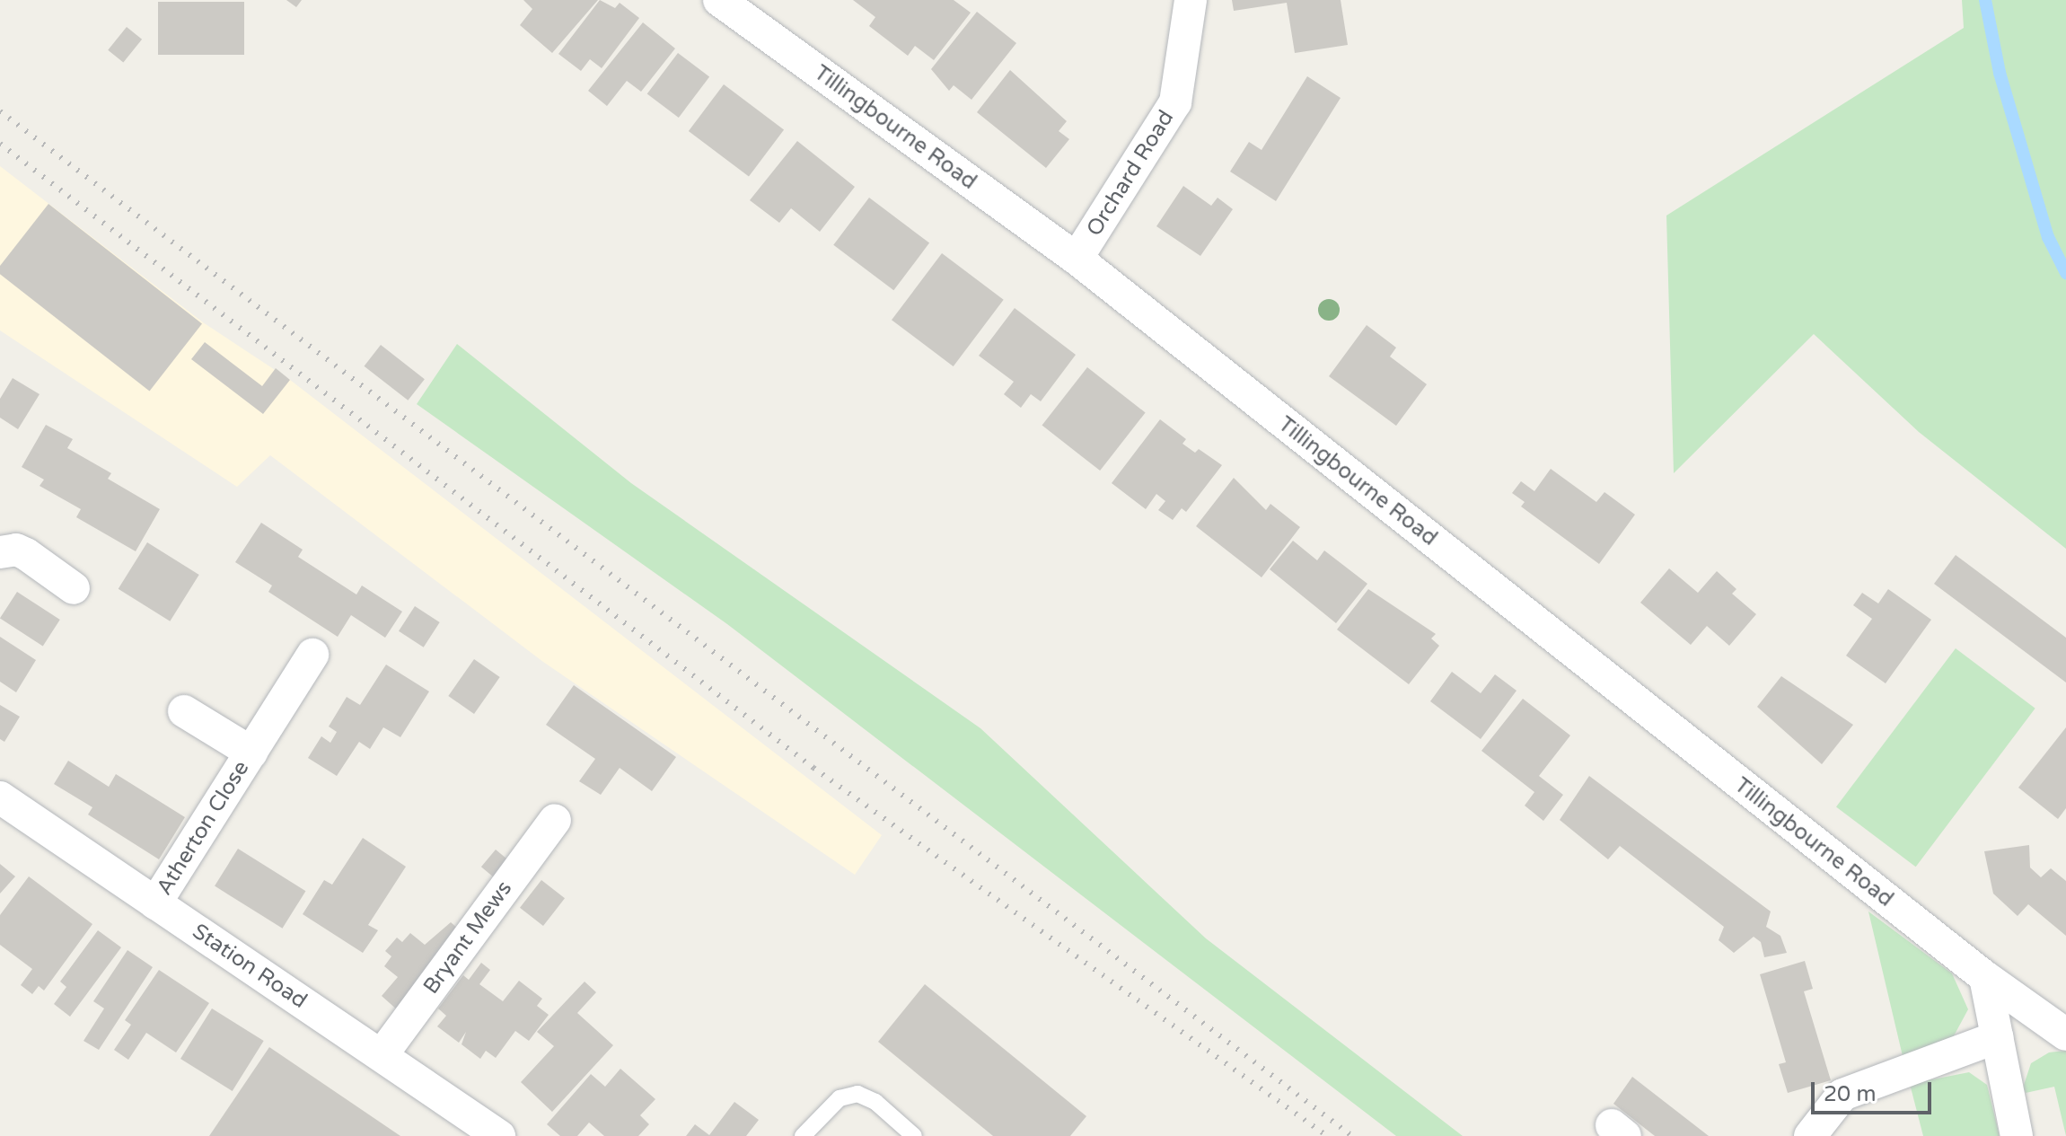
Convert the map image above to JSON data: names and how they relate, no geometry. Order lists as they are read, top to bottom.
{
  "streets": {
    "street": [
      "Tillingbourne Road",
      "Orchard Road",
      "Atherton Close",
      "Bryant Mews",
      "Station Road"
    ]
  },
  "crossings": [
    ["Tillingbourne Road", "Orchard Road"],
    ["Atherton Close", "Station Road"],
    ["Bryant Mews", "Station Road"]
  ],
  "scale_bar": "20 m"
}
